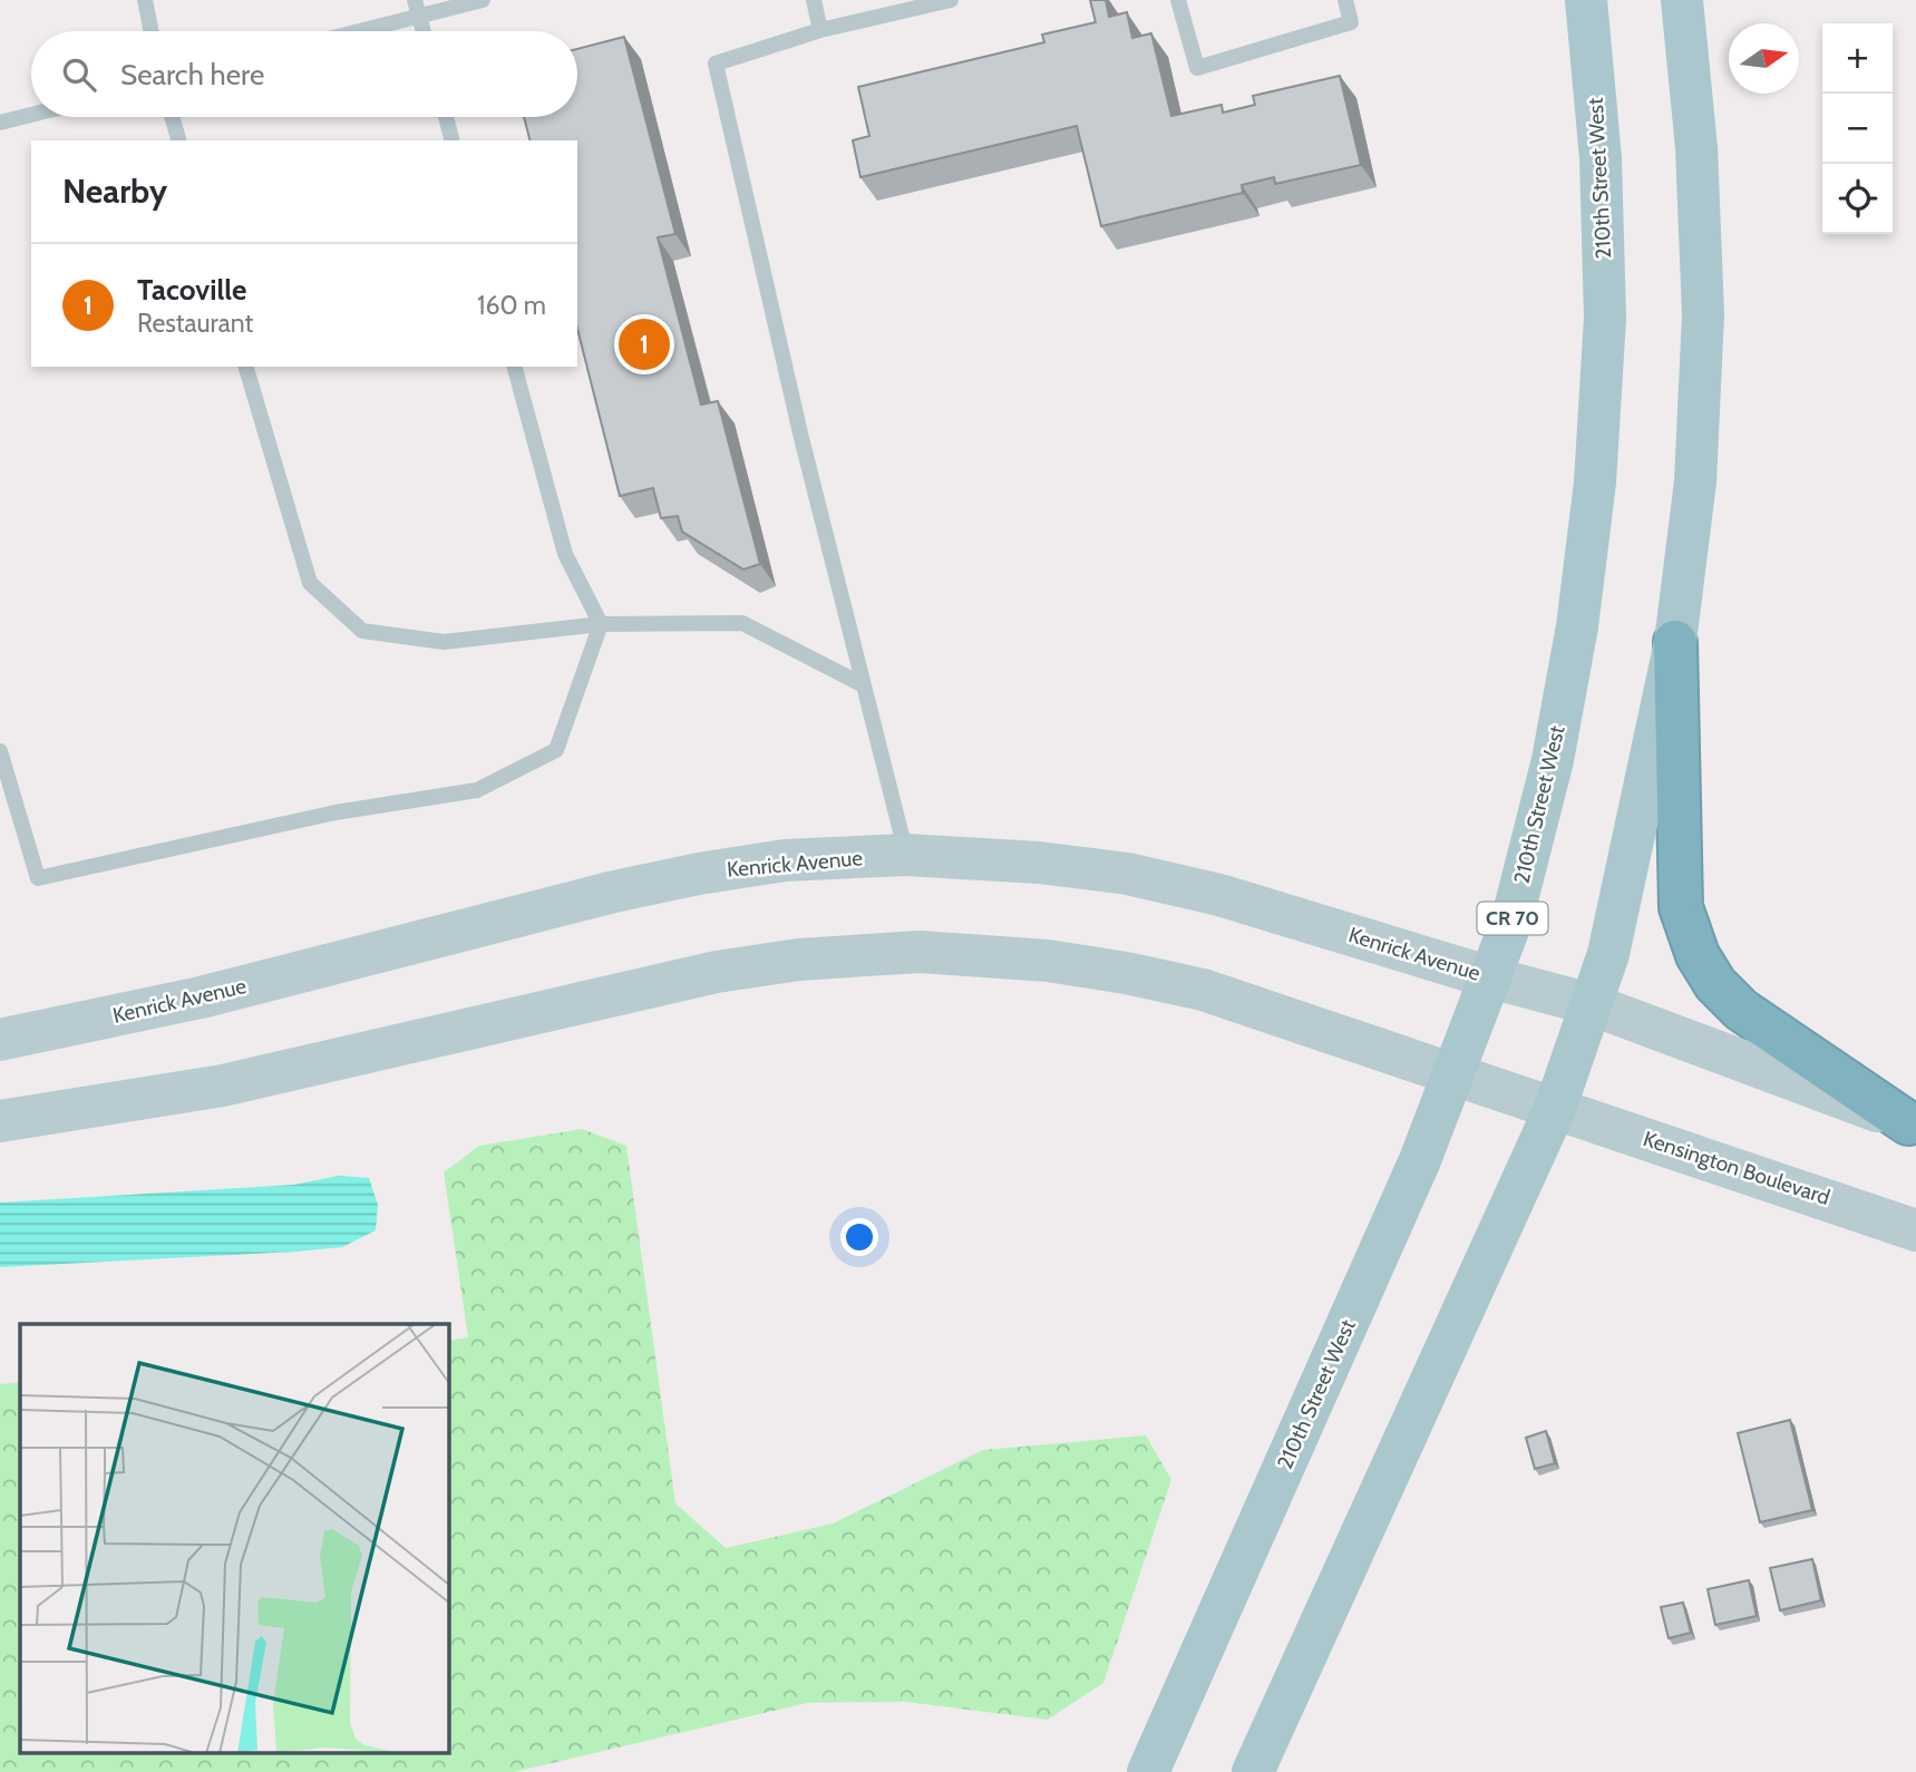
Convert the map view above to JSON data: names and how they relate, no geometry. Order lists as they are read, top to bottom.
{
  "streets": {
    "main road": ["210th Street West", "CR 70"],
    "street": ["Kenrick Avenue", "Kensington Boulevard"]
  },
  "crossings": [
    ["210th Street West", "Kenrick Avenue"]
  ],
  "north": "right",
  "page": {
    "map_buttons": ["+", "−"],
    "search": "Search here",
    "heading": "Nearby",
    "list": [
      {
        "mark": "1",
        "name": "Tacoville",
        "note": "Restaurant",
        "value": "160 m"
      }
    ],
    "pins": "1"
  }
}
